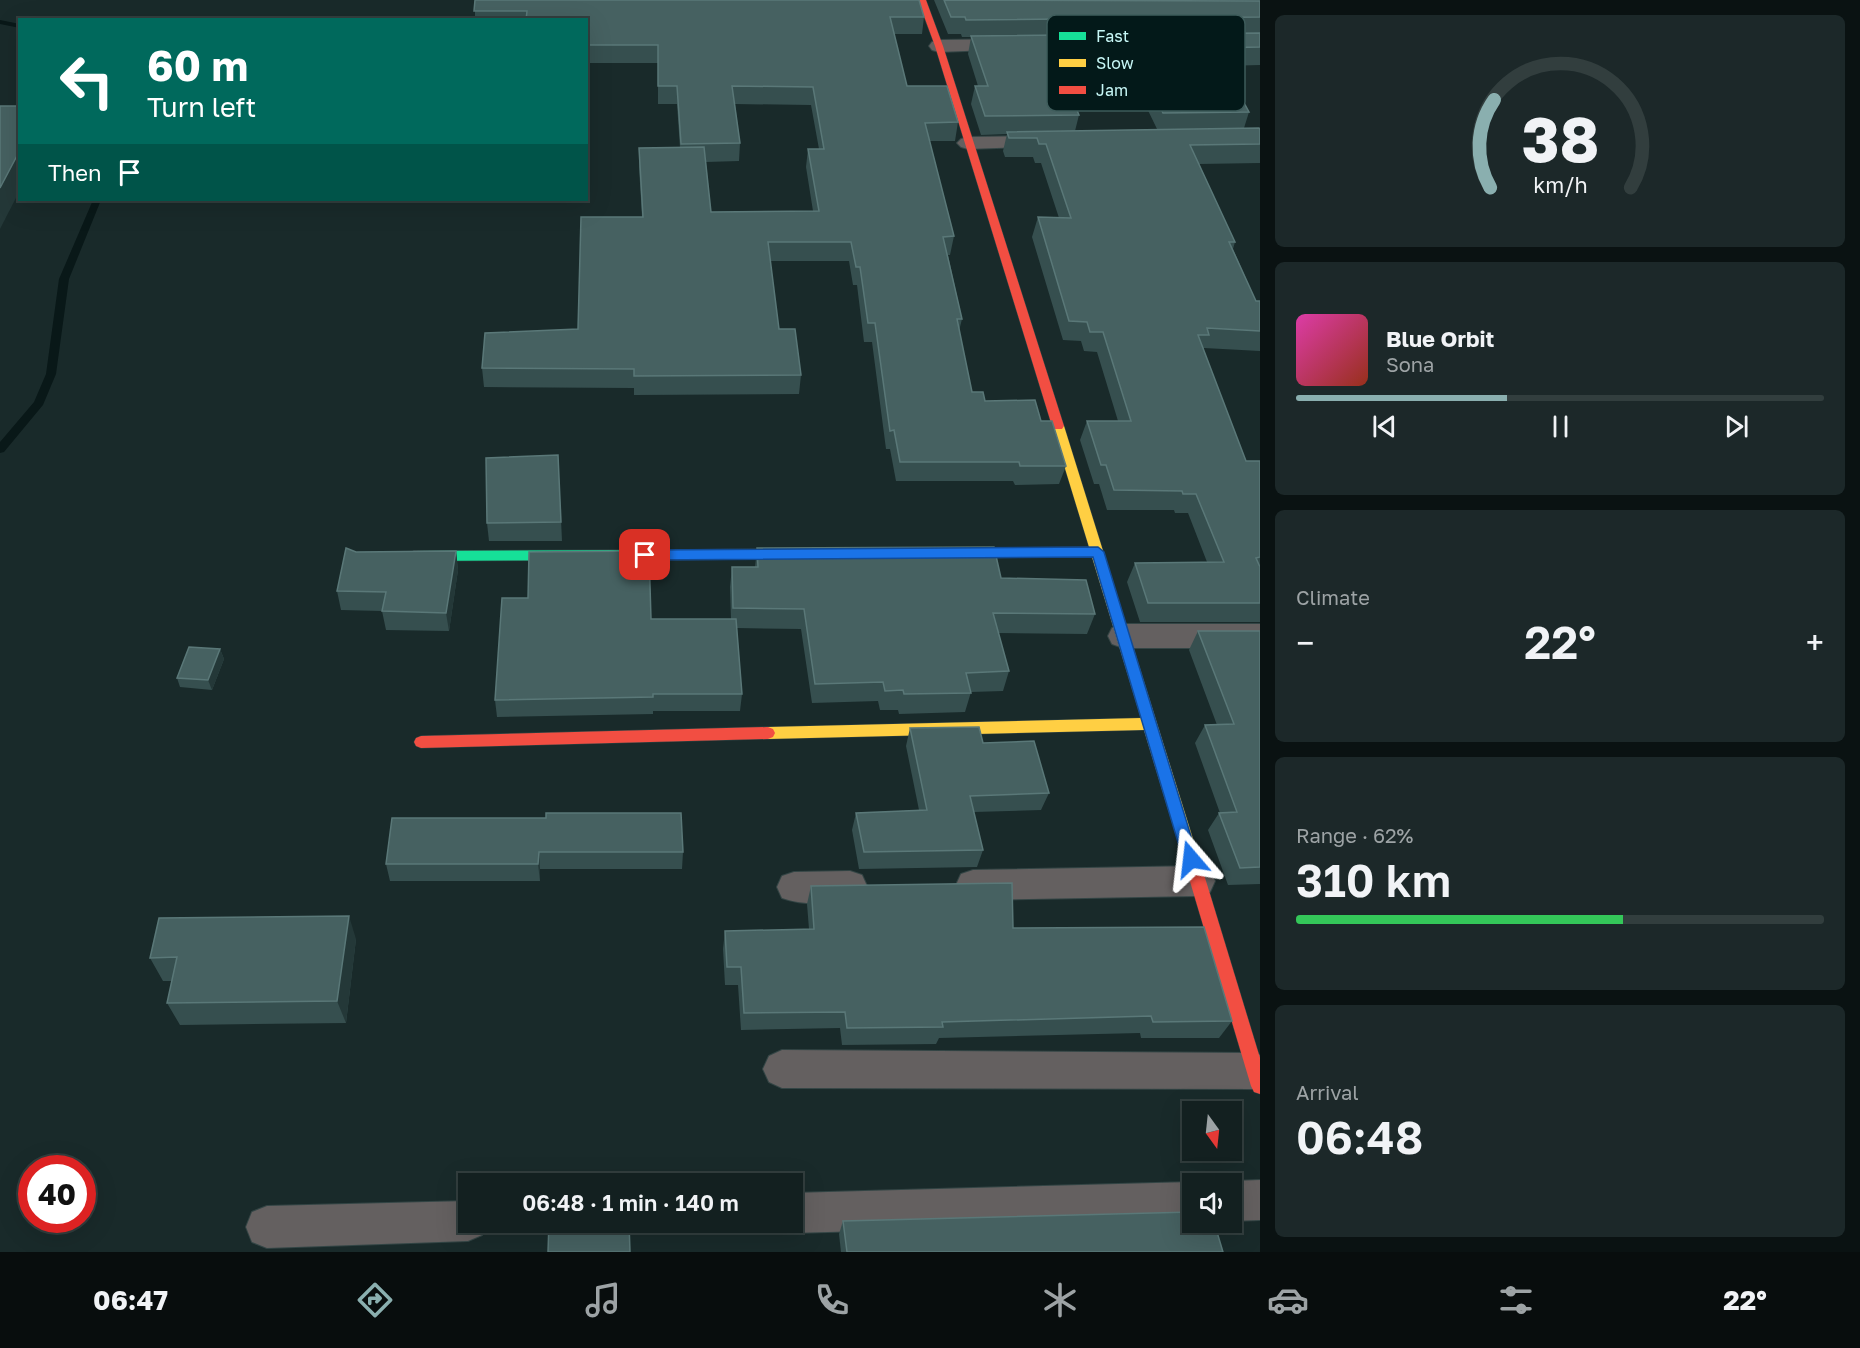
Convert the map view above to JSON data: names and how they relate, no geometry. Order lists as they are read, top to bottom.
{
  "legend": ["Fast", "Slow", "Jam"],
  "north": "bottom",
  "page": {
    "turn": ["60 m", "Turn left"],
    "then": "Then",
    "song": ["Blue Orbit", "Sona"],
    "tile": [
      "Climate",
      ["Range · 62%", "310 km"],
      ["Arrival", "06:48"]
    ],
    "heat": ["−", "22°", "+"],
    "limit": "40",
    "trip": "06:48 · 1 min · 140 m",
    "tabs": ["06:47", "22°"],
    "gauge": ["38", "km/h"]
  }
}
